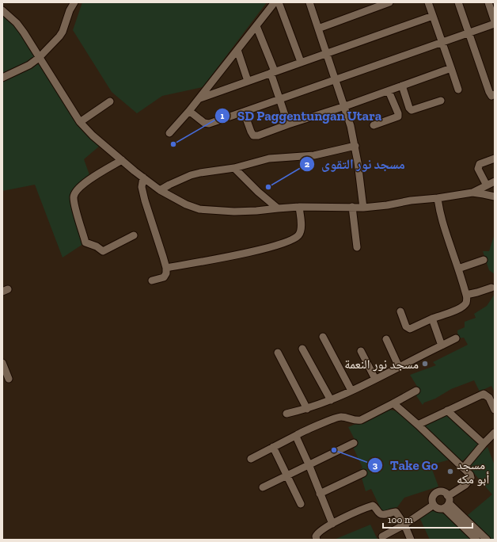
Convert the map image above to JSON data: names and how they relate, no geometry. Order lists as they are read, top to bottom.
{
  "places": [
    "SD Paggentungan Utara",
    "مسجد نور التقوى",
    "مسجد نور النعمة",
    "Take Go",
    "مسجد أبو مكه"
  ],
  "scale_bar": "100 m"
}
